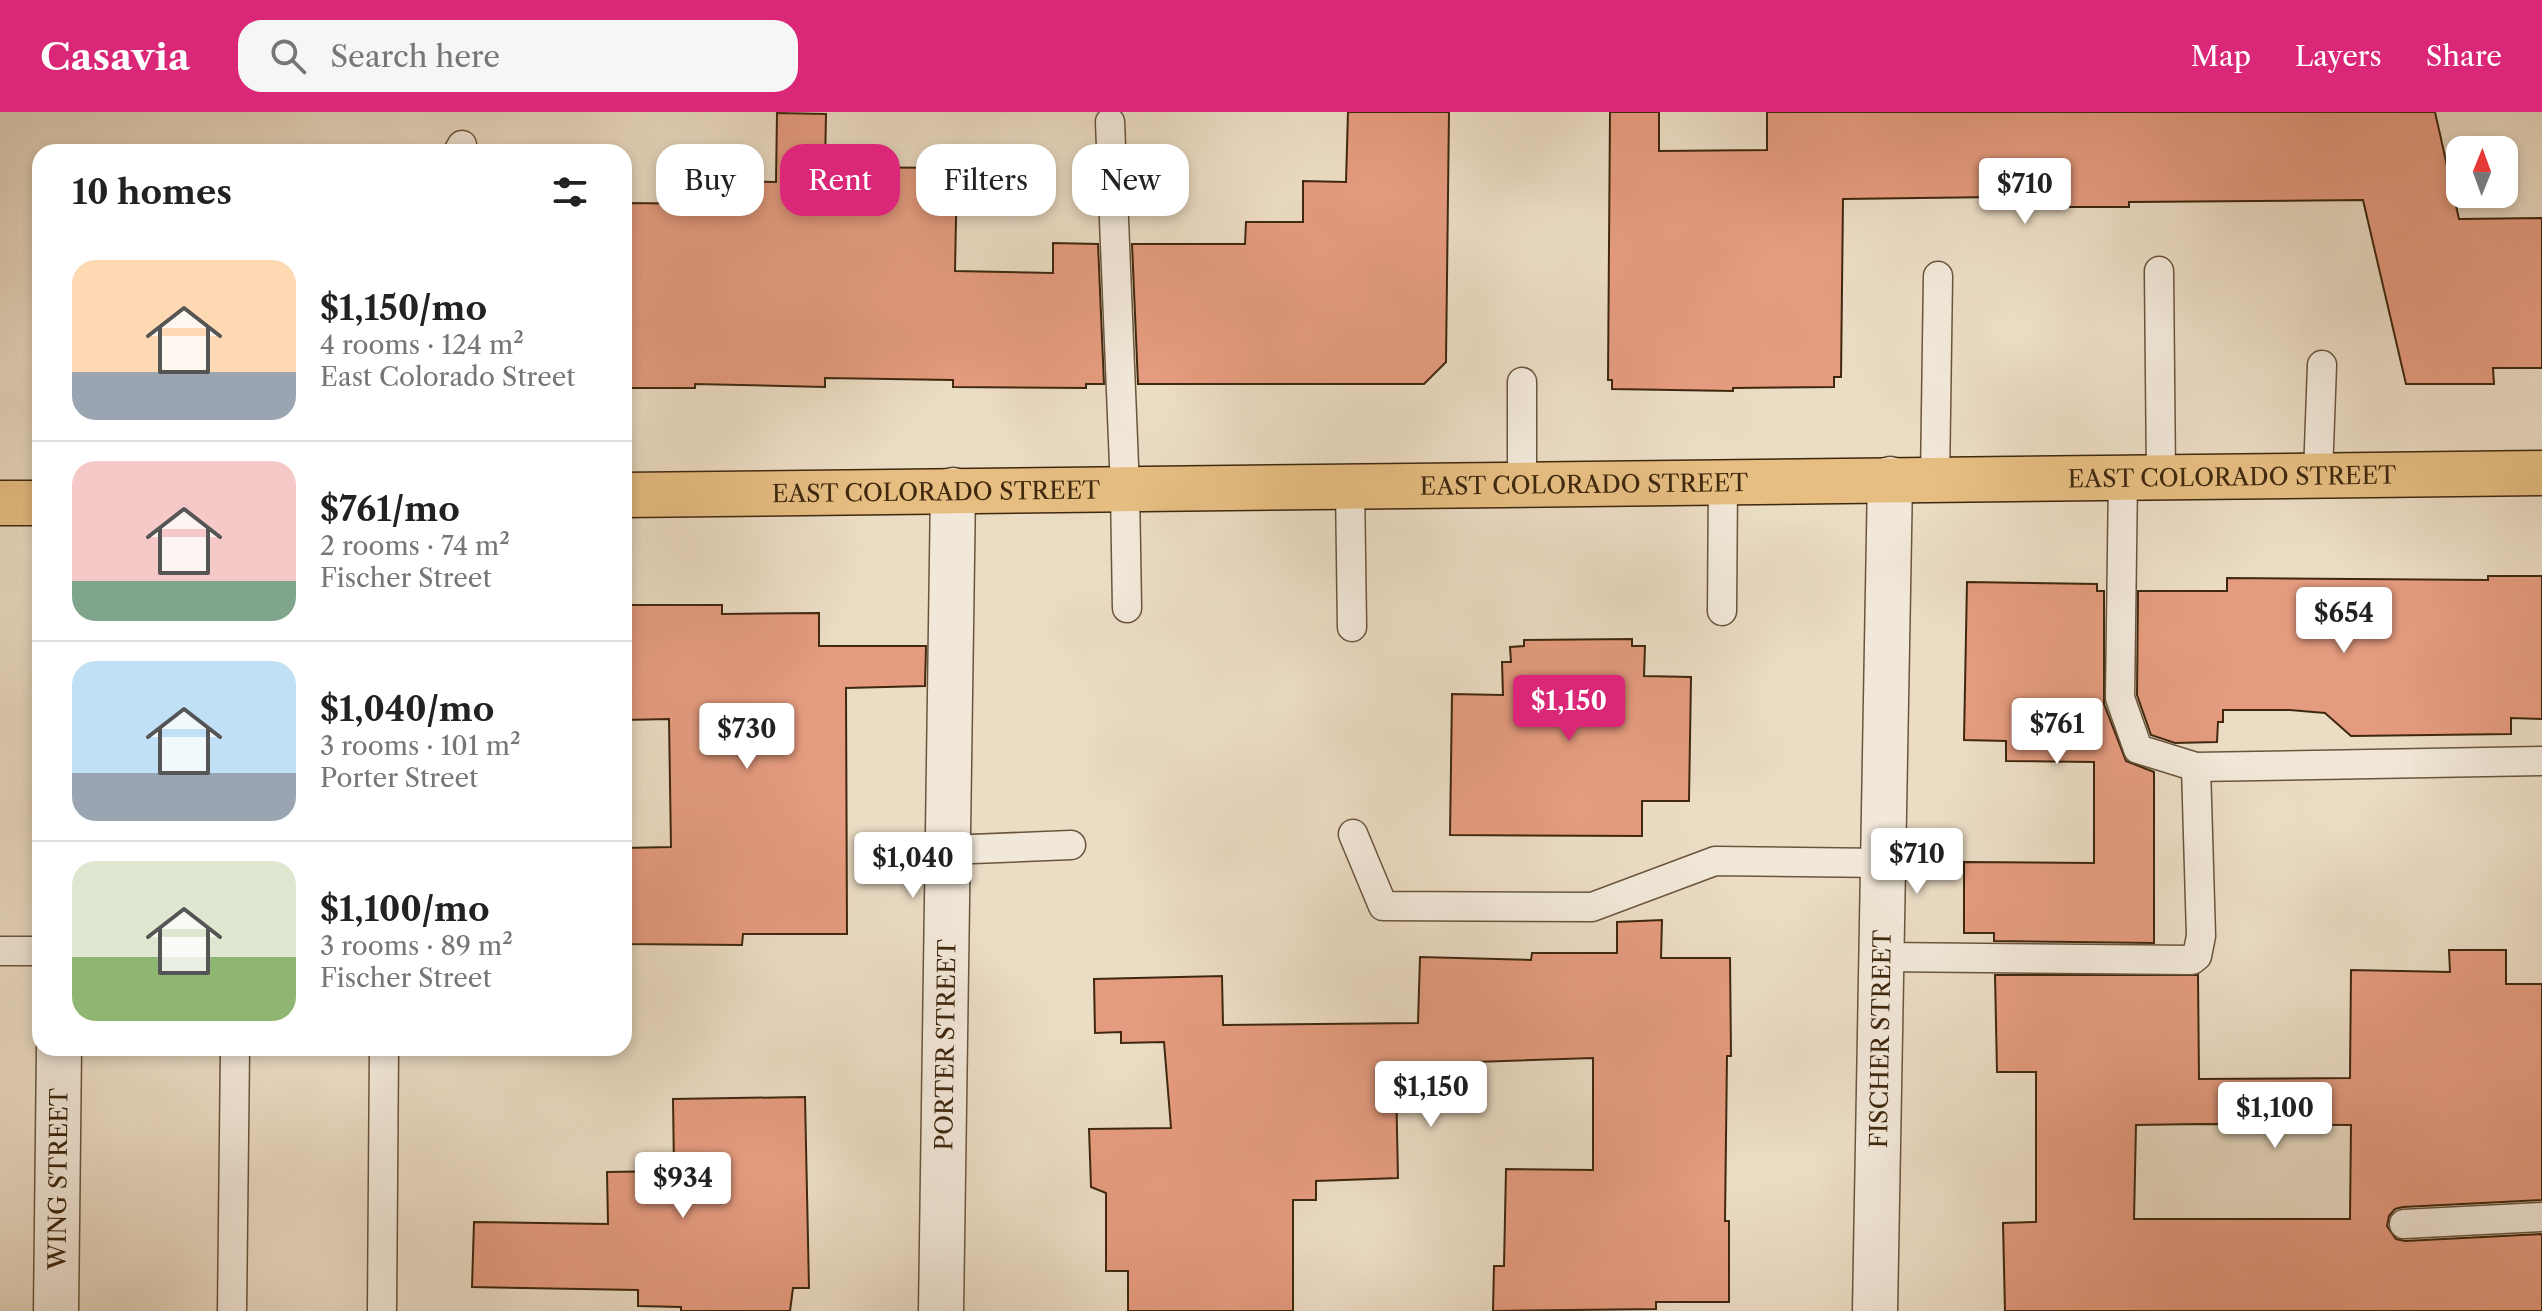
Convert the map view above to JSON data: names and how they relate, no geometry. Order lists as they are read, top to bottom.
{
  "streets": {
    "main road": ["EAST COLORADO STREET"],
    "street": ["FISCHER STREET", "PORTER STREET", "WING STREET"]
  },
  "crossings": [
    ["EAST COLORADO STREET", "FISCHER STREET"],
    ["EAST COLORADO STREET", "PORTER STREET"]
  ],
  "north": "top",
  "page": {
    "header": "Casavia",
    "search": "Search here",
    "nav": ["Map", "Layers", "Share"],
    "chip": [
      "Buy",
      "Rent",
      "Filters",
      "New"
    ],
    "heading": "10 homes",
    "price": [
      "$710",
      "$654",
      "$1,150",
      "$761",
      "$730",
      "$710",
      "$1,040",
      "$1,150",
      "$1,100",
      "$934"
    ],
    "list": [
      {
        "name": "$1,150/mo",
        "note": "4 rooms · 124 m² · East Colorado Street"
      },
      {
        "name": "$761/mo",
        "note": "2 rooms · 74 m² · Fischer Street"
      },
      {
        "name": "$1,040/mo",
        "note": "3 rooms · 101 m² · Porter Street"
      },
      {
        "name": "$1,100/mo",
        "note": "3 rooms · 89 m² · Fischer Street"
      }
    ]
  }
}
